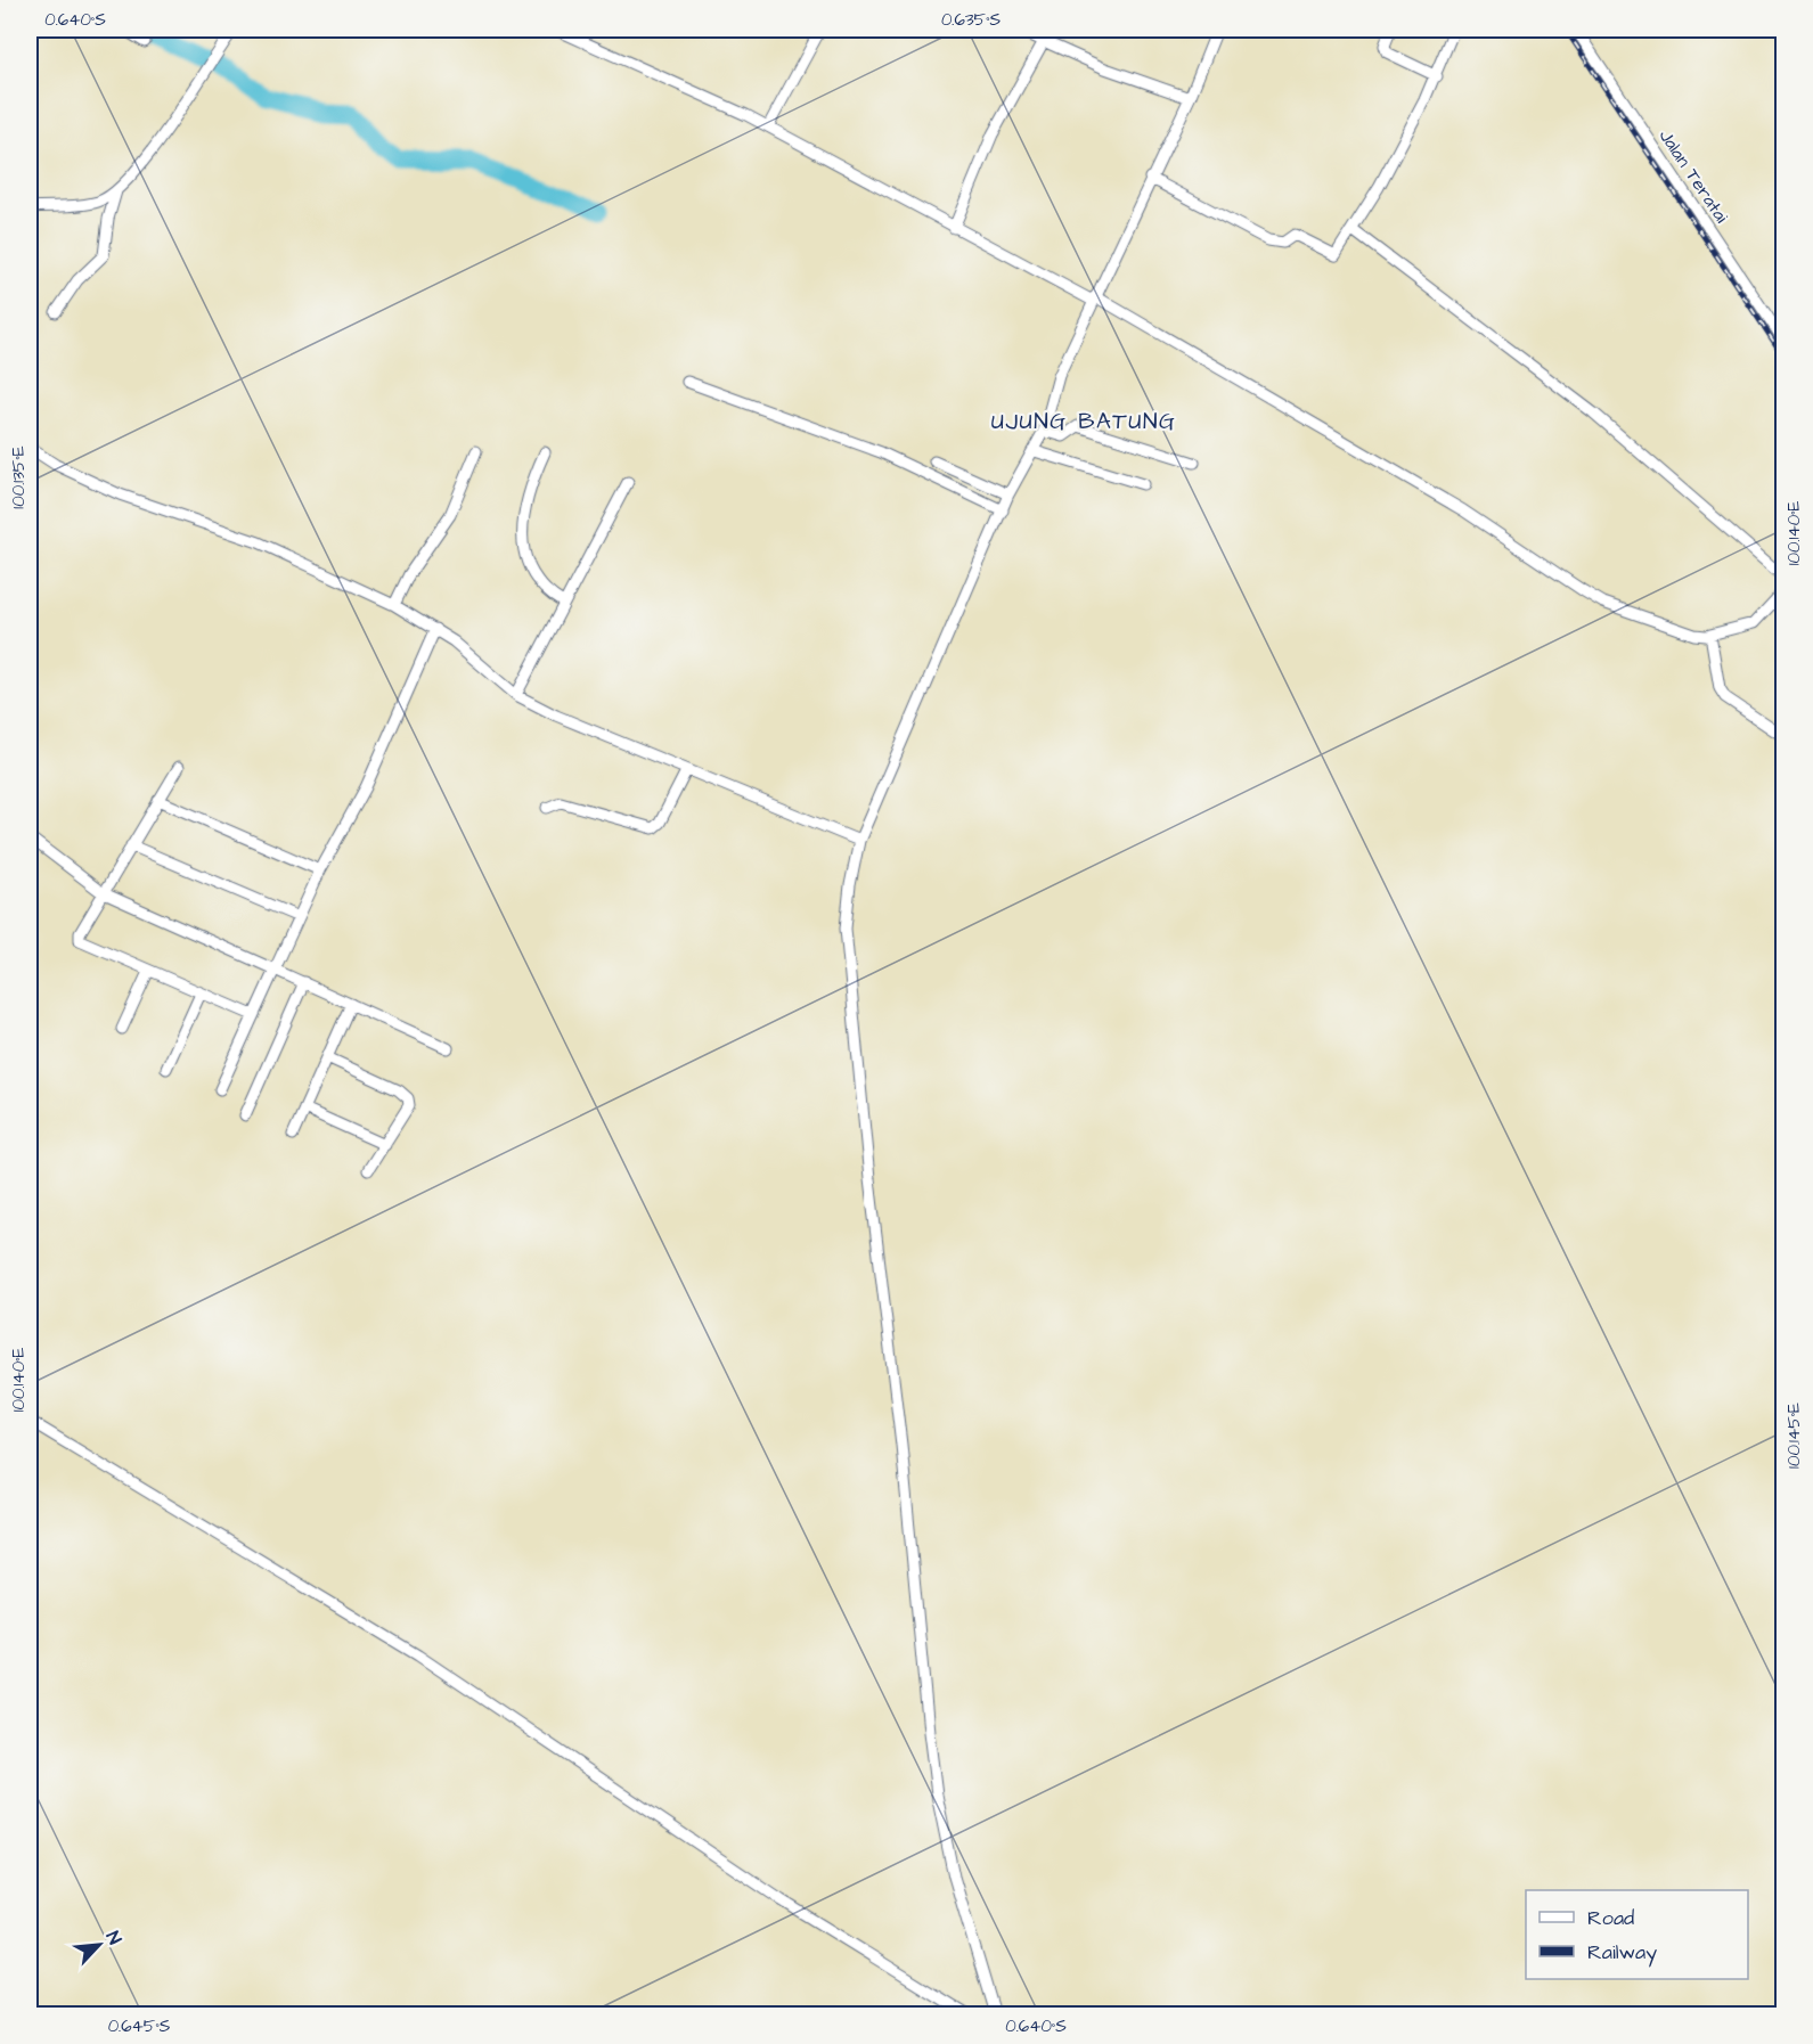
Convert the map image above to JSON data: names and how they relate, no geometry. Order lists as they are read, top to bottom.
{
  "streets": {
    "street": ["Jalan Teratai"]
  },
  "districts": ["UJUNG BATUNG"],
  "legend": ["Road", "Railway"],
  "north": "top right",
  "coordinates": [
    "0.640°S",
    "0.635°S",
    "100.135°E",
    "100.140°E",
    "100.145°E",
    "0.645°S"
  ]
}
